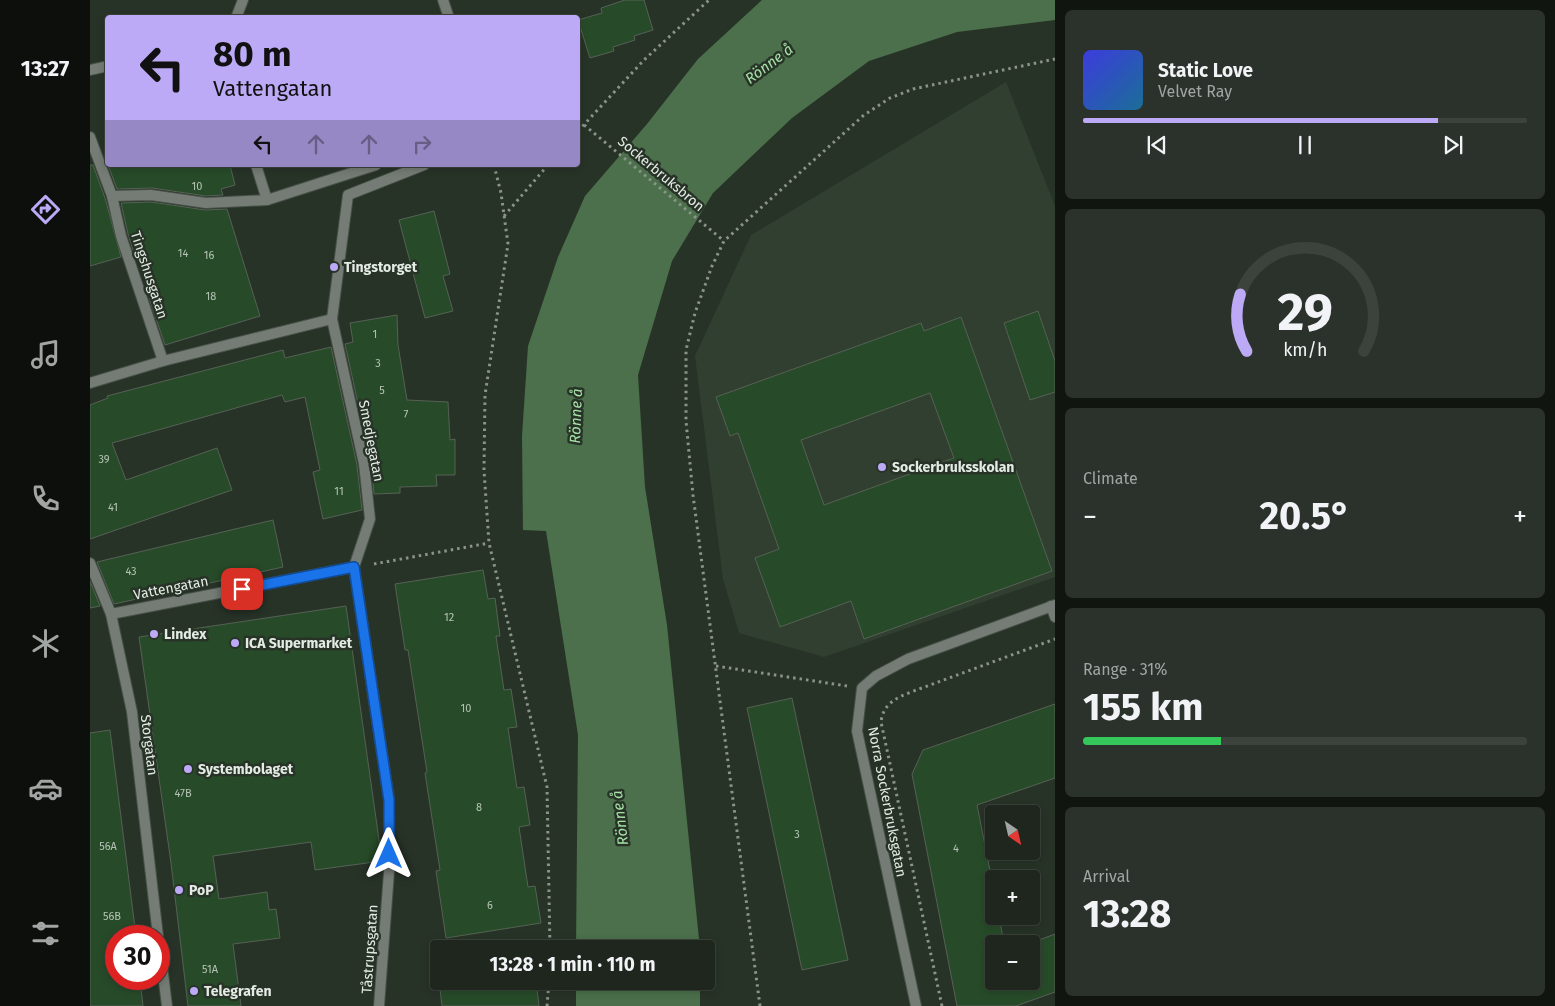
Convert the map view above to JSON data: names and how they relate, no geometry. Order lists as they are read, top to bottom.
{
  "streets": {
    "street": [
      "Tingshusgatan",
      "Smedjegatan",
      "Vattengatan",
      "Storgatan",
      "Norra Sockerbruksgatan",
      "Tåstrupsgatan"
    ],
    "path": ["Sockerbruksbron"]
  },
  "crossings": [
    ["Smedjegatan", "Vattengatan"],
    ["Smedjegatan", "Tåstrupsgatan"],
    ["Vattengatan", "Storgatan"],
    ["Vattengatan", "Tåstrupsgatan"]
  ],
  "water": ["Rönne å"],
  "places": [
    "Tingstorget",
    "Sockerbruksskolan",
    "Lindex",
    "ICA Supermarket",
    "Systembolaget",
    "PoP",
    "Telegrafen"
  ],
  "house_numbers": [
    "10",
    "14",
    "16",
    "18",
    "1",
    "3",
    "5",
    "7",
    "39",
    "11",
    "41",
    "43",
    "12",
    "10",
    "47B",
    "8",
    "3",
    "56A",
    "4",
    "6",
    "56B",
    "51A"
  ],
  "north": "bottom right",
  "page": {
    "tabs": "13:27",
    "turn": ["80 m", "Vattengatan"],
    "song": ["Static Love", "Velvet Ray"],
    "tile": [
      "Climate",
      ["Range · 31%", "155 km"],
      ["Arrival", "13:28"]
    ],
    "heat": ["−", "20.5°", "+"],
    "map_buttons": ["+", "−"],
    "limit": "30",
    "trip": "13:28 · 1 min · 110 m",
    "gauge": ["29", "km/h"]
  }
}
